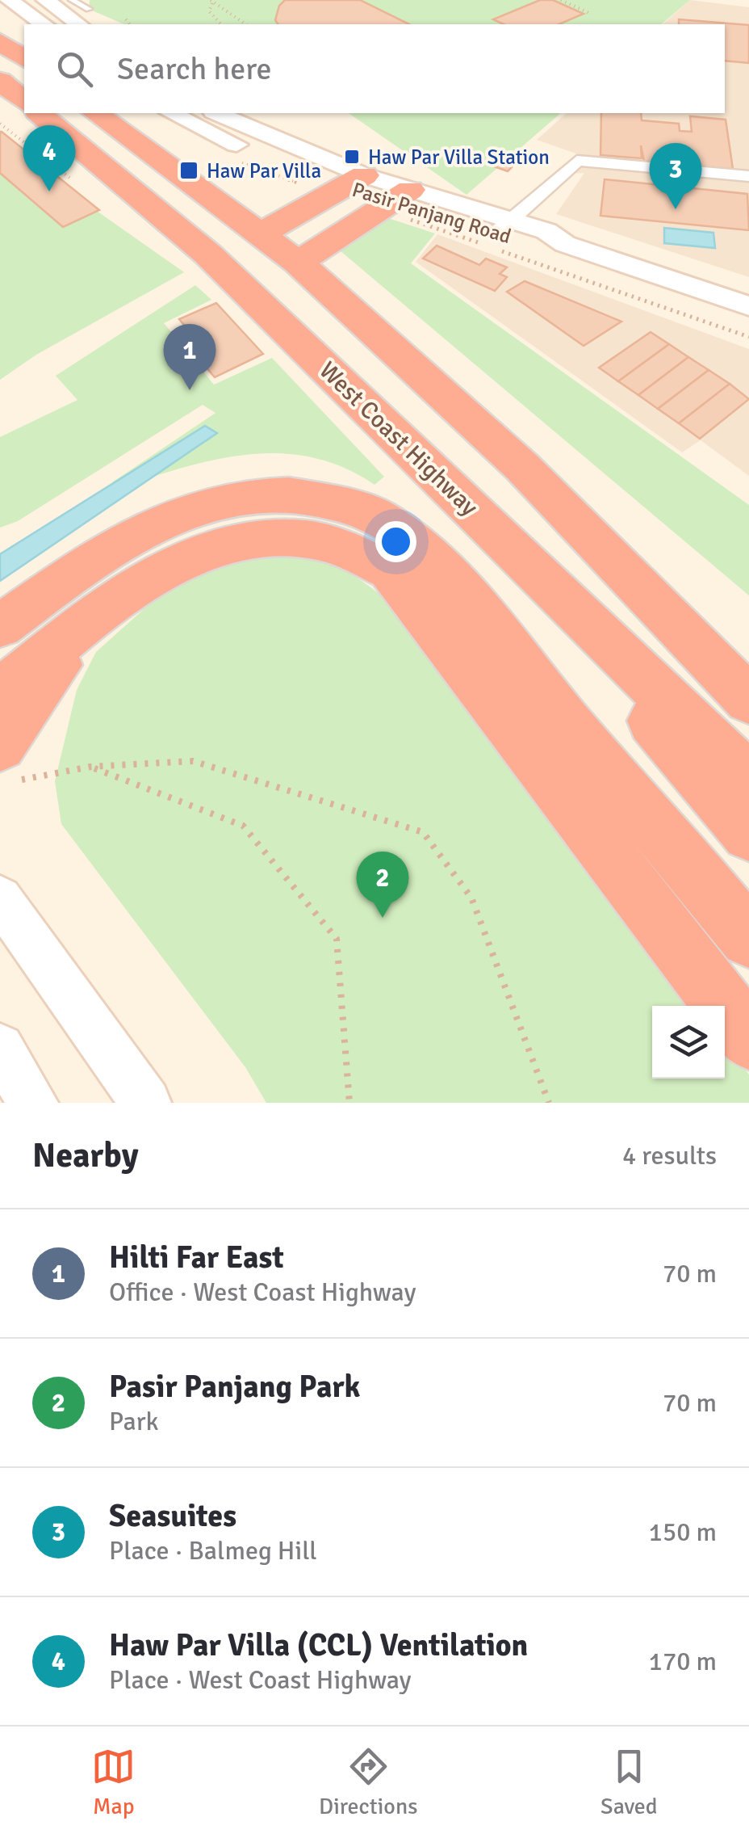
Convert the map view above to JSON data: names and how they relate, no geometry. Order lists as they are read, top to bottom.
{
  "streets": {
    "highway": ["West Coast Highway"],
    "main road": ["Pasir Panjang Road"]
  },
  "places": {
    "transit": ["Haw Par Villa Station", "Haw Par Villa"]
  },
  "page": {
    "search": "Search here",
    "pins": [
      "4",
      "3",
      "1",
      "2"
    ],
    "heading": ["Nearby", "4 results"],
    "list": [
      {
        "mark": "1",
        "name": "Hilti Far East",
        "note": "Office · West Coast Highway",
        "value": "70 m"
      },
      {
        "mark": "2",
        "name": "Pasir Panjang Park",
        "note": "Park",
        "value": "70 m"
      },
      {
        "mark": "3",
        "name": "Seasuites",
        "note": "Place · Balmeg Hill",
        "value": "150 m"
      },
      {
        "mark": "4",
        "name": "Haw Par Villa (CCL) Ventilation",
        "note": "Place · West Coast Highway",
        "value": "170 m"
      }
    ],
    "nav": ["Map", "Directions", "Saved"]
  }
}
